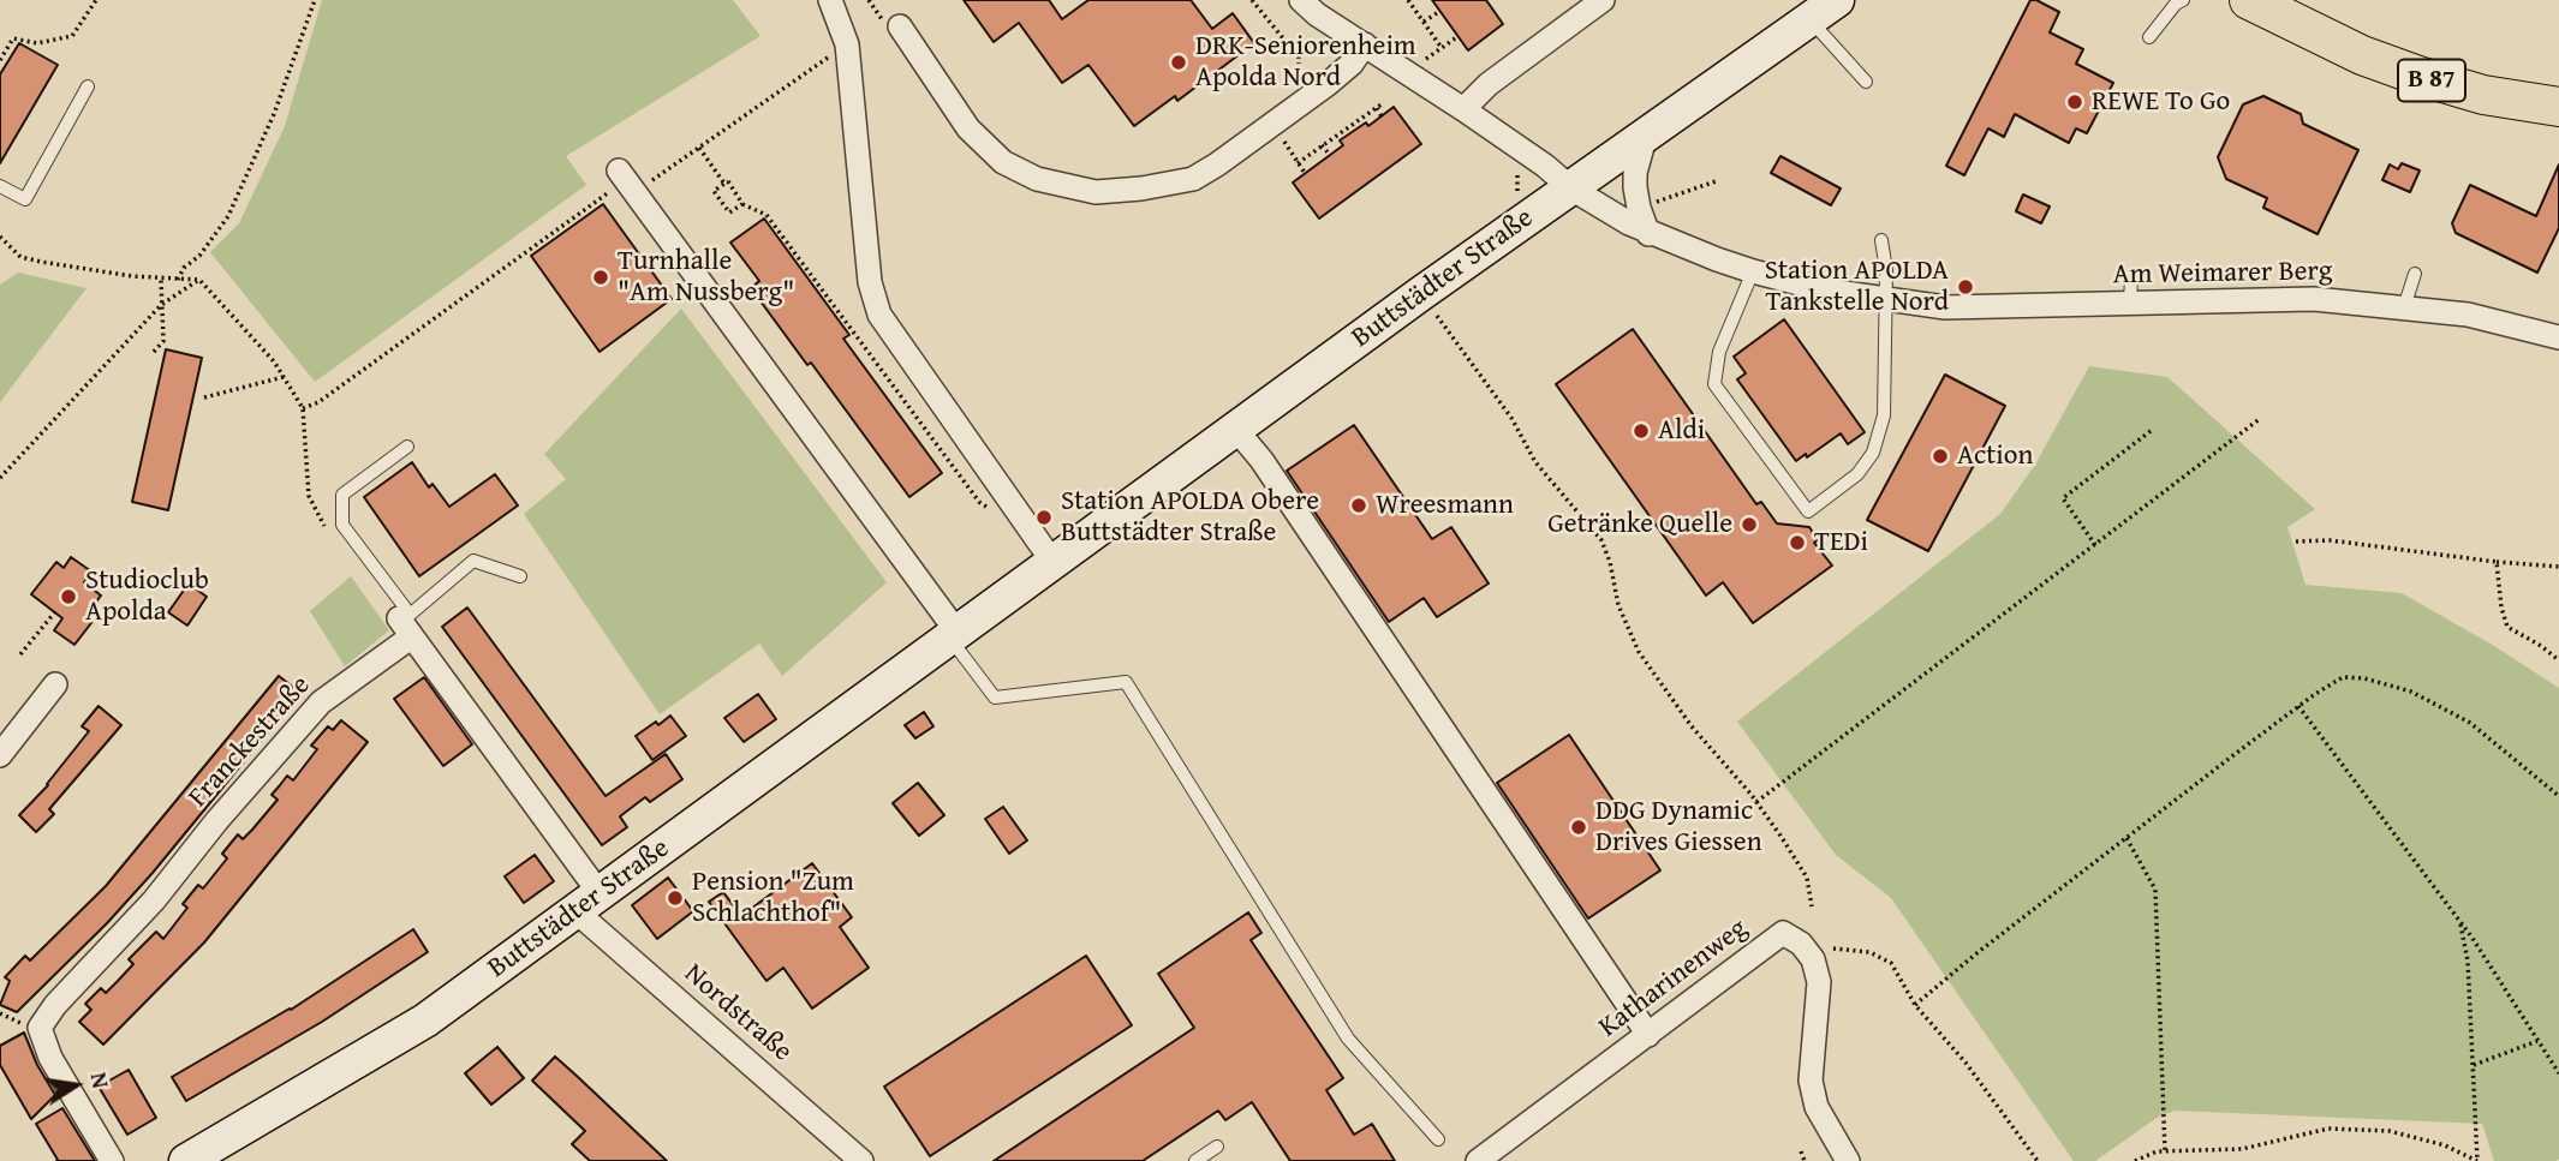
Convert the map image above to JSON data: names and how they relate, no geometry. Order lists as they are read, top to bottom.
{
  "streets": {
    "main road": ["B 87"],
    "street": [
      "Am Weimarer Berg",
      "Buttstädter Straße",
      "Franckestraße",
      "Katharinenweg",
      "Nordstraße"
    ]
  },
  "crossings": [
    ["Am Weimarer Berg", "Buttstädter Straße"],
    ["Buttstädter Straße", "Nordstraße"]
  ],
  "places": [
    "DRK-Seniorenheim Apolda Nord",
    "REWE To Go",
    "Turnhalle \"Am Nussberg\"",
    "Station APOLDA Tankstelle Nord",
    "Aldi",
    "Action",
    "Wreesmann",
    "Station APOLDA Obere Buttstädter Straße",
    "Getränke Quelle",
    "TEDi",
    "Studioclub Apolda",
    "DDG Dynamic Drives Giessen",
    "Pension \"Zum Schlachthof\""
  ],
  "north": "right"
}
